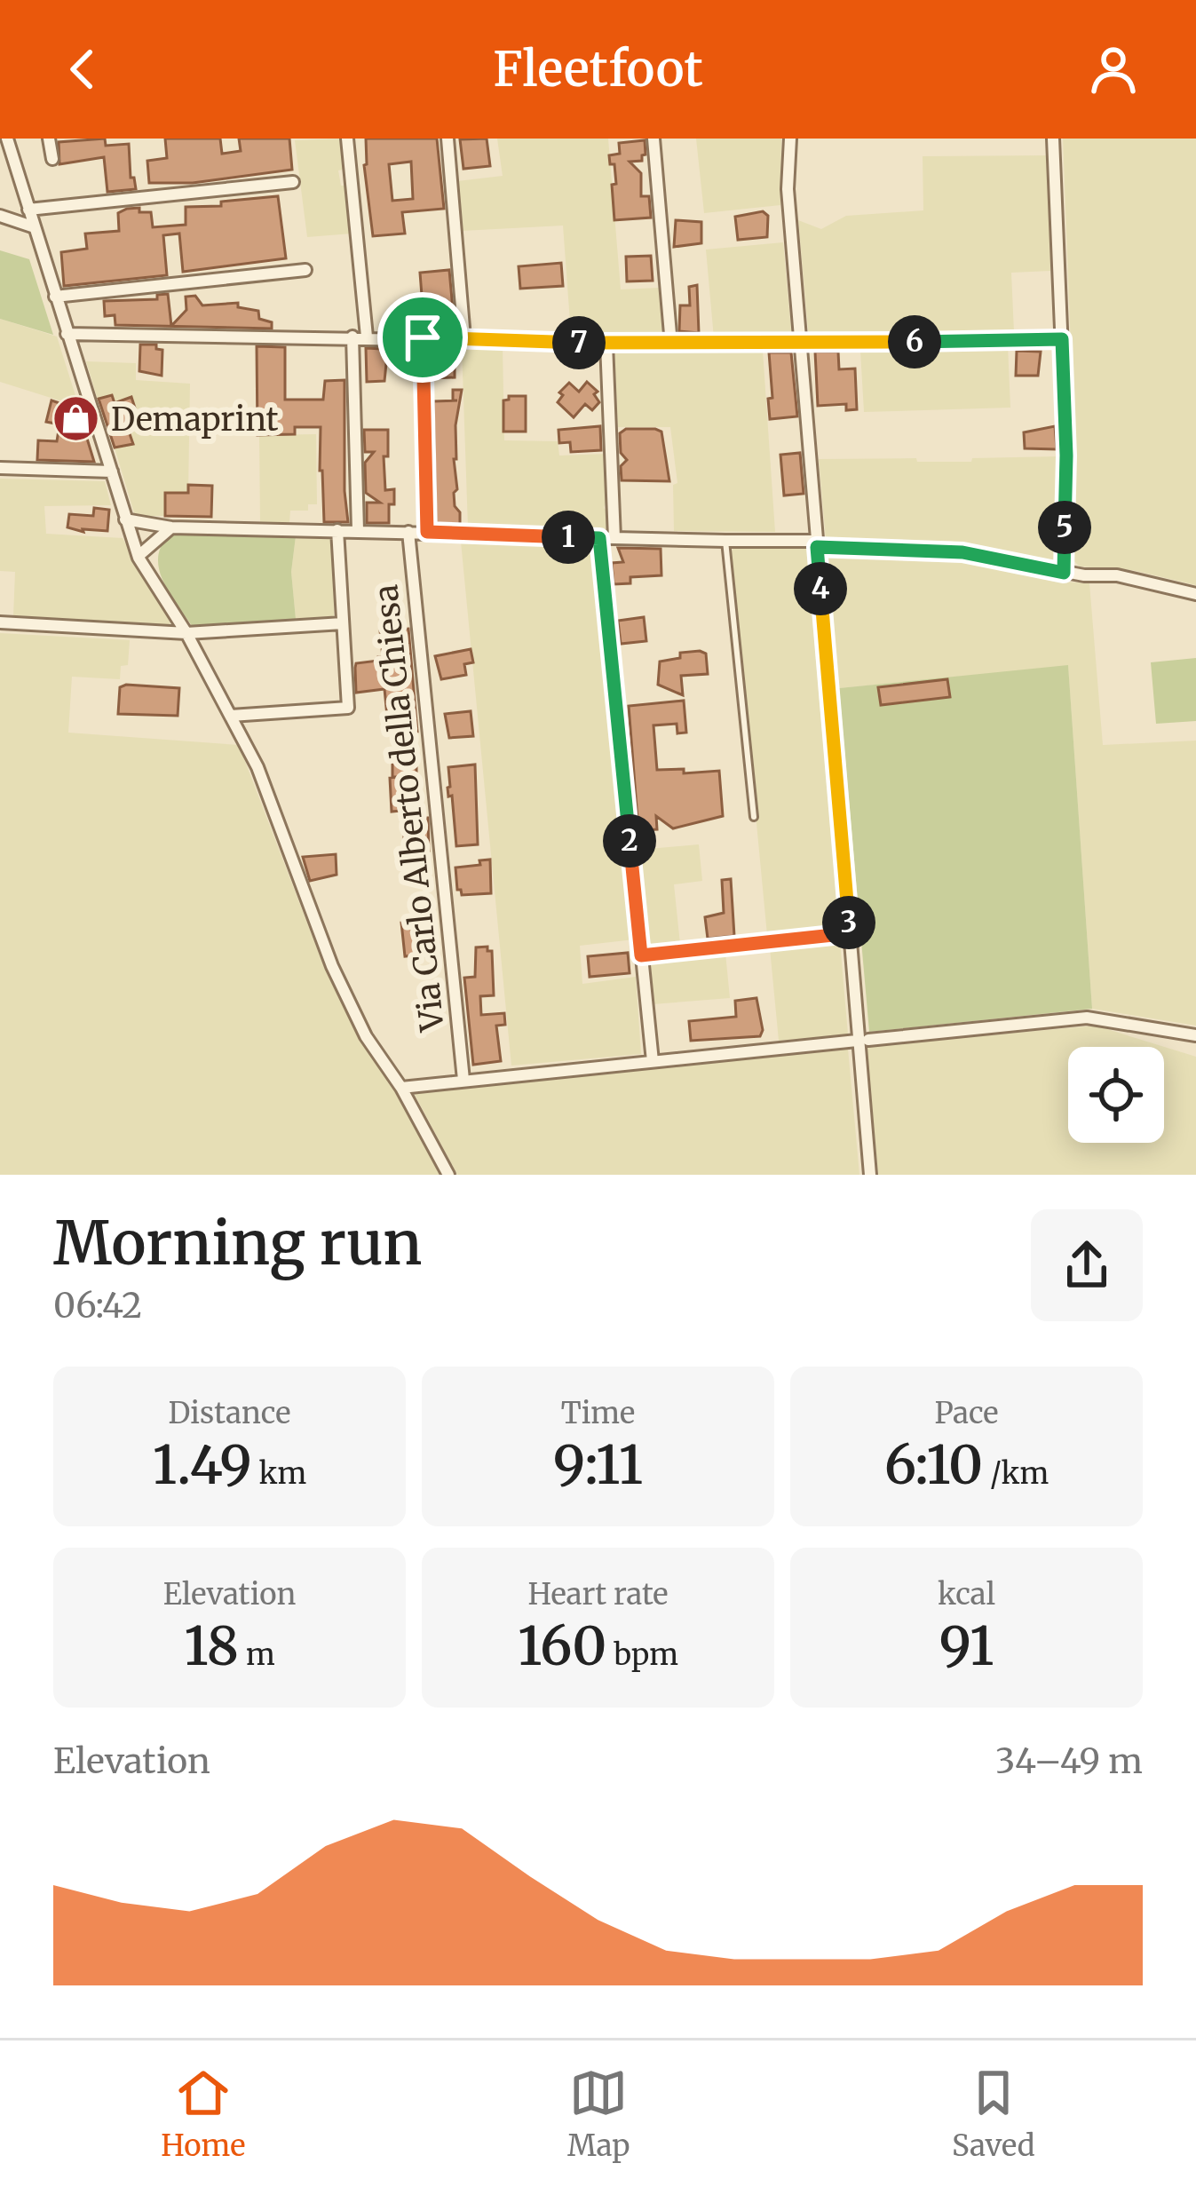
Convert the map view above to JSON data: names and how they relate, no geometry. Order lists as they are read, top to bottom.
{
  "streets": {
    "street": ["Via Carlo Alberto della Chiesa"]
  },
  "places": {
    "shop": ["Demaprint"]
  },
  "page": {
    "header": "Fleetfoot",
    "pins": [
      "6",
      "7",
      "5",
      "1",
      "4",
      "2",
      "3"
    ],
    "heading": ["Morning run", "06:42"],
    "stats": [
      ["Distance", "1.49 km"],
      ["Time", "9:11"],
      ["Pace", "6:10 /km"],
      ["Elevation", "18 m"],
      ["Heart rate", "160 bpm"],
      ["kcal", "91"]
    ],
    "chart": ["Elevation", "34–49 m"],
    "tabs": ["Home", "Map", "Saved"]
  }
}
